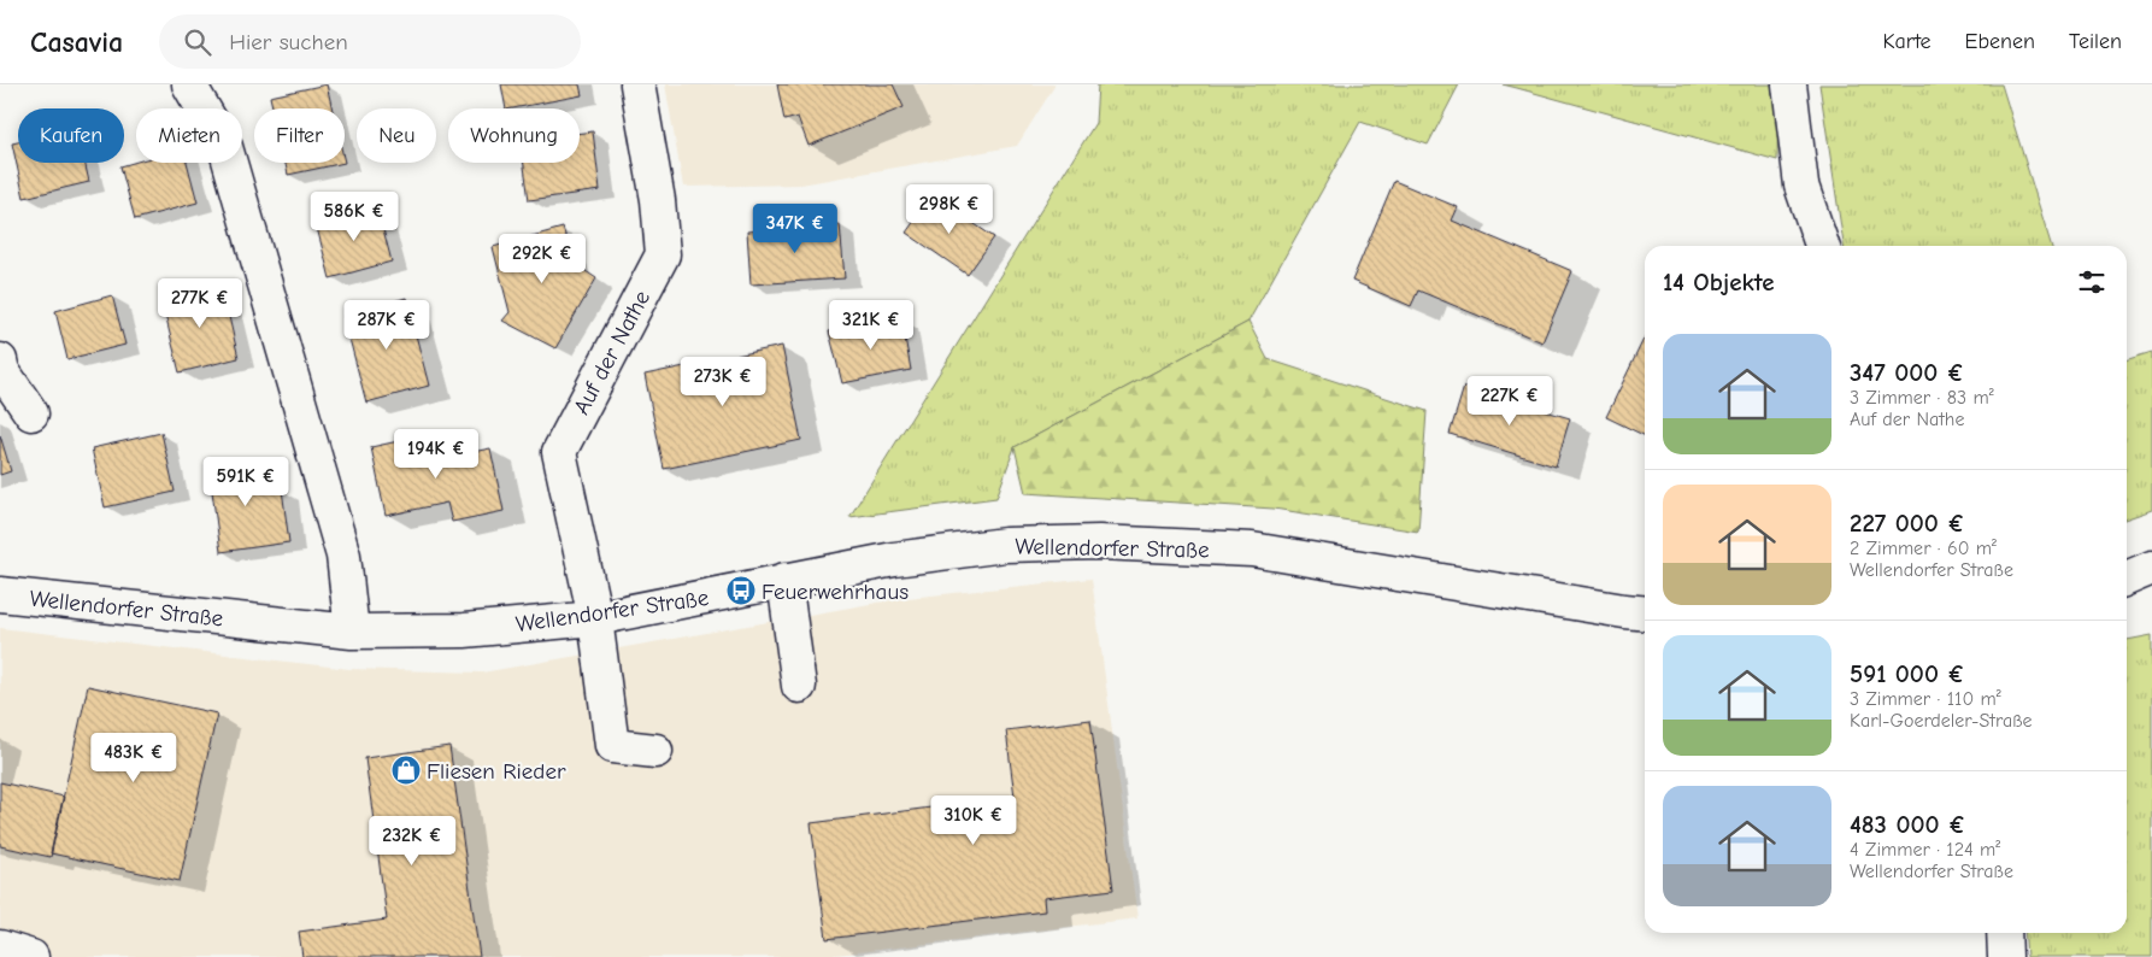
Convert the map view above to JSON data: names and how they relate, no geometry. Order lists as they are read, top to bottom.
{
  "streets": {
    "street": ["Auf der Nathe", "Wellendorfer Straße"]
  },
  "crossings": [
    ["Auf der Nathe", "Wellendorfer Straße"]
  ],
  "places": {
    "bus stop": ["Feuerwehrhaus"],
    "shop": ["Fliesen Rieder"]
  },
  "page": {
    "header": "Casavia",
    "search": "Hier suchen",
    "nav": ["Karte", "Ebenen", "Teilen"],
    "chip": [
      "Kaufen",
      "Mieten",
      "Filter",
      "Neu",
      "Wohnung"
    ],
    "price": [
      "298K €",
      "586K €",
      "347K €",
      "292K €",
      "277K €",
      "287K €",
      "321K €",
      "273K €",
      "227K €",
      "194K €",
      "591K €",
      "483K €",
      "310K €",
      "232K €"
    ],
    "heading": "14 Objekte",
    "list": [
      {
        "name": "347 000 €",
        "note": "3 Zimmer · 83 m² · Auf der Nathe"
      },
      {
        "name": "227 000 €",
        "note": "2 Zimmer · 60 m² · Wellendorfer Straße"
      },
      {
        "name": "591 000 €",
        "note": "3 Zimmer · 110 m² · Karl-Goerdeler-Straße"
      },
      {
        "name": "483 000 €",
        "note": "4 Zimmer · 124 m² · Wellendorfer Straße"
      }
    ]
  }
}
